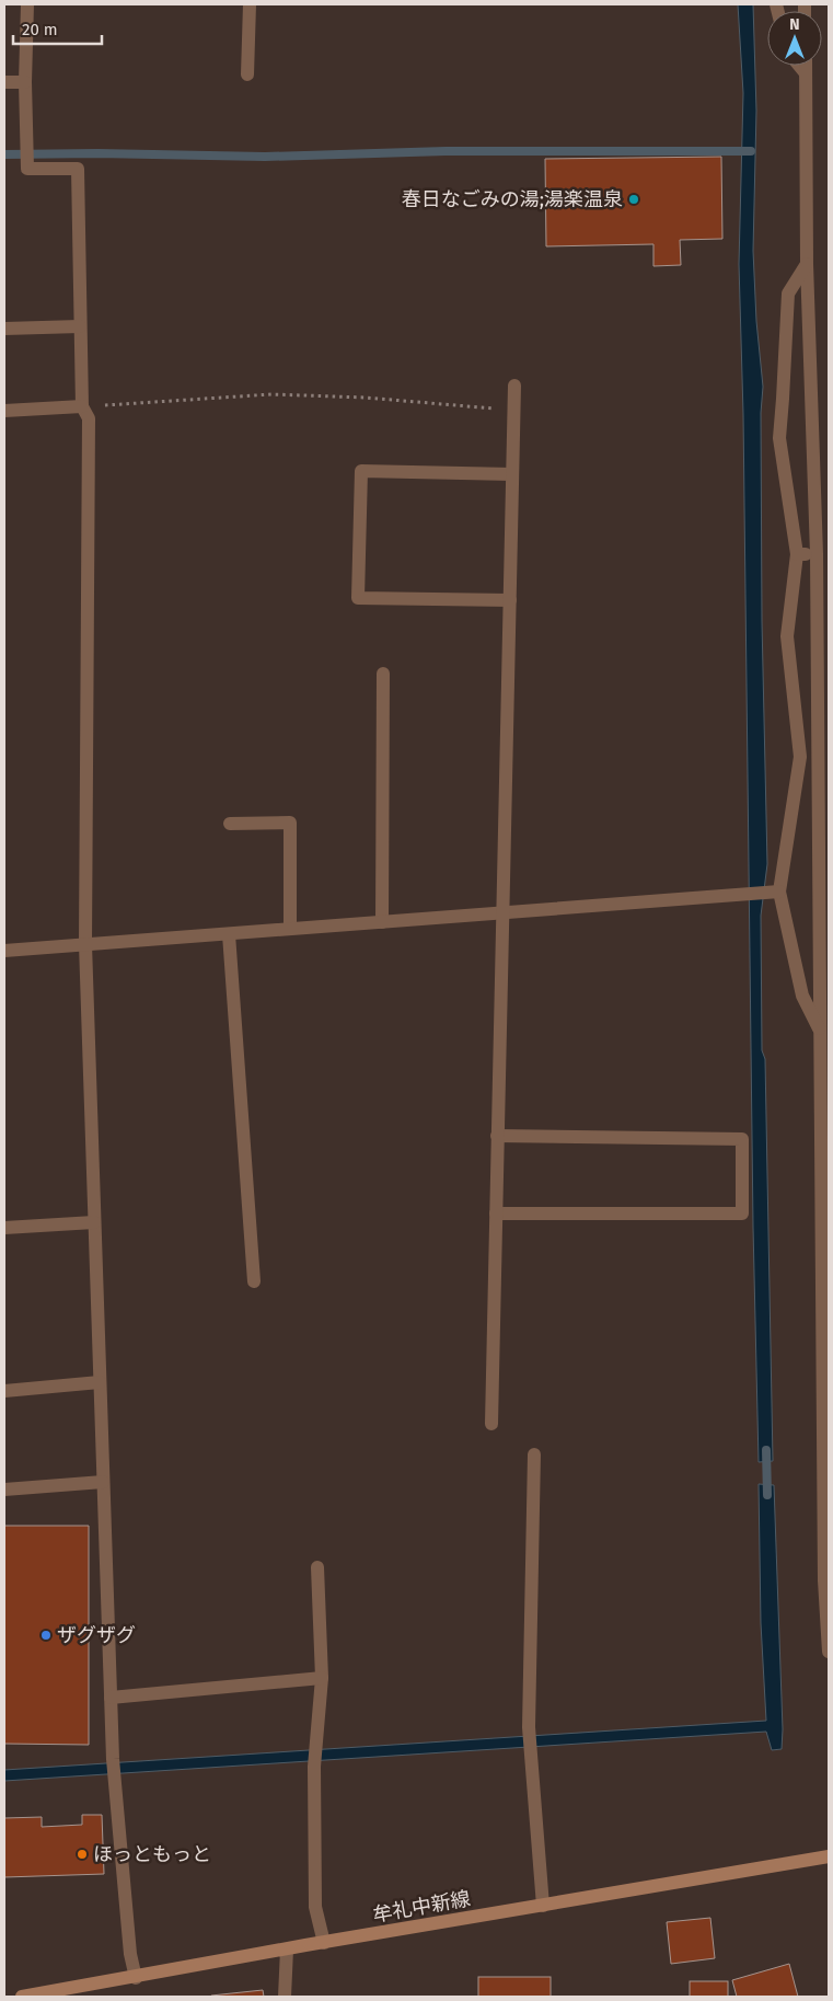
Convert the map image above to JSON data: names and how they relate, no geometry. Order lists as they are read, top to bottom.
{
  "streets": {
    "main road": ["牟礼中新線"]
  },
  "places": ["春日なごみの湯;湯楽温泉", "ザグザグ", "ほっともっと"],
  "scale_bar": "20 m",
  "north": "top"
}
